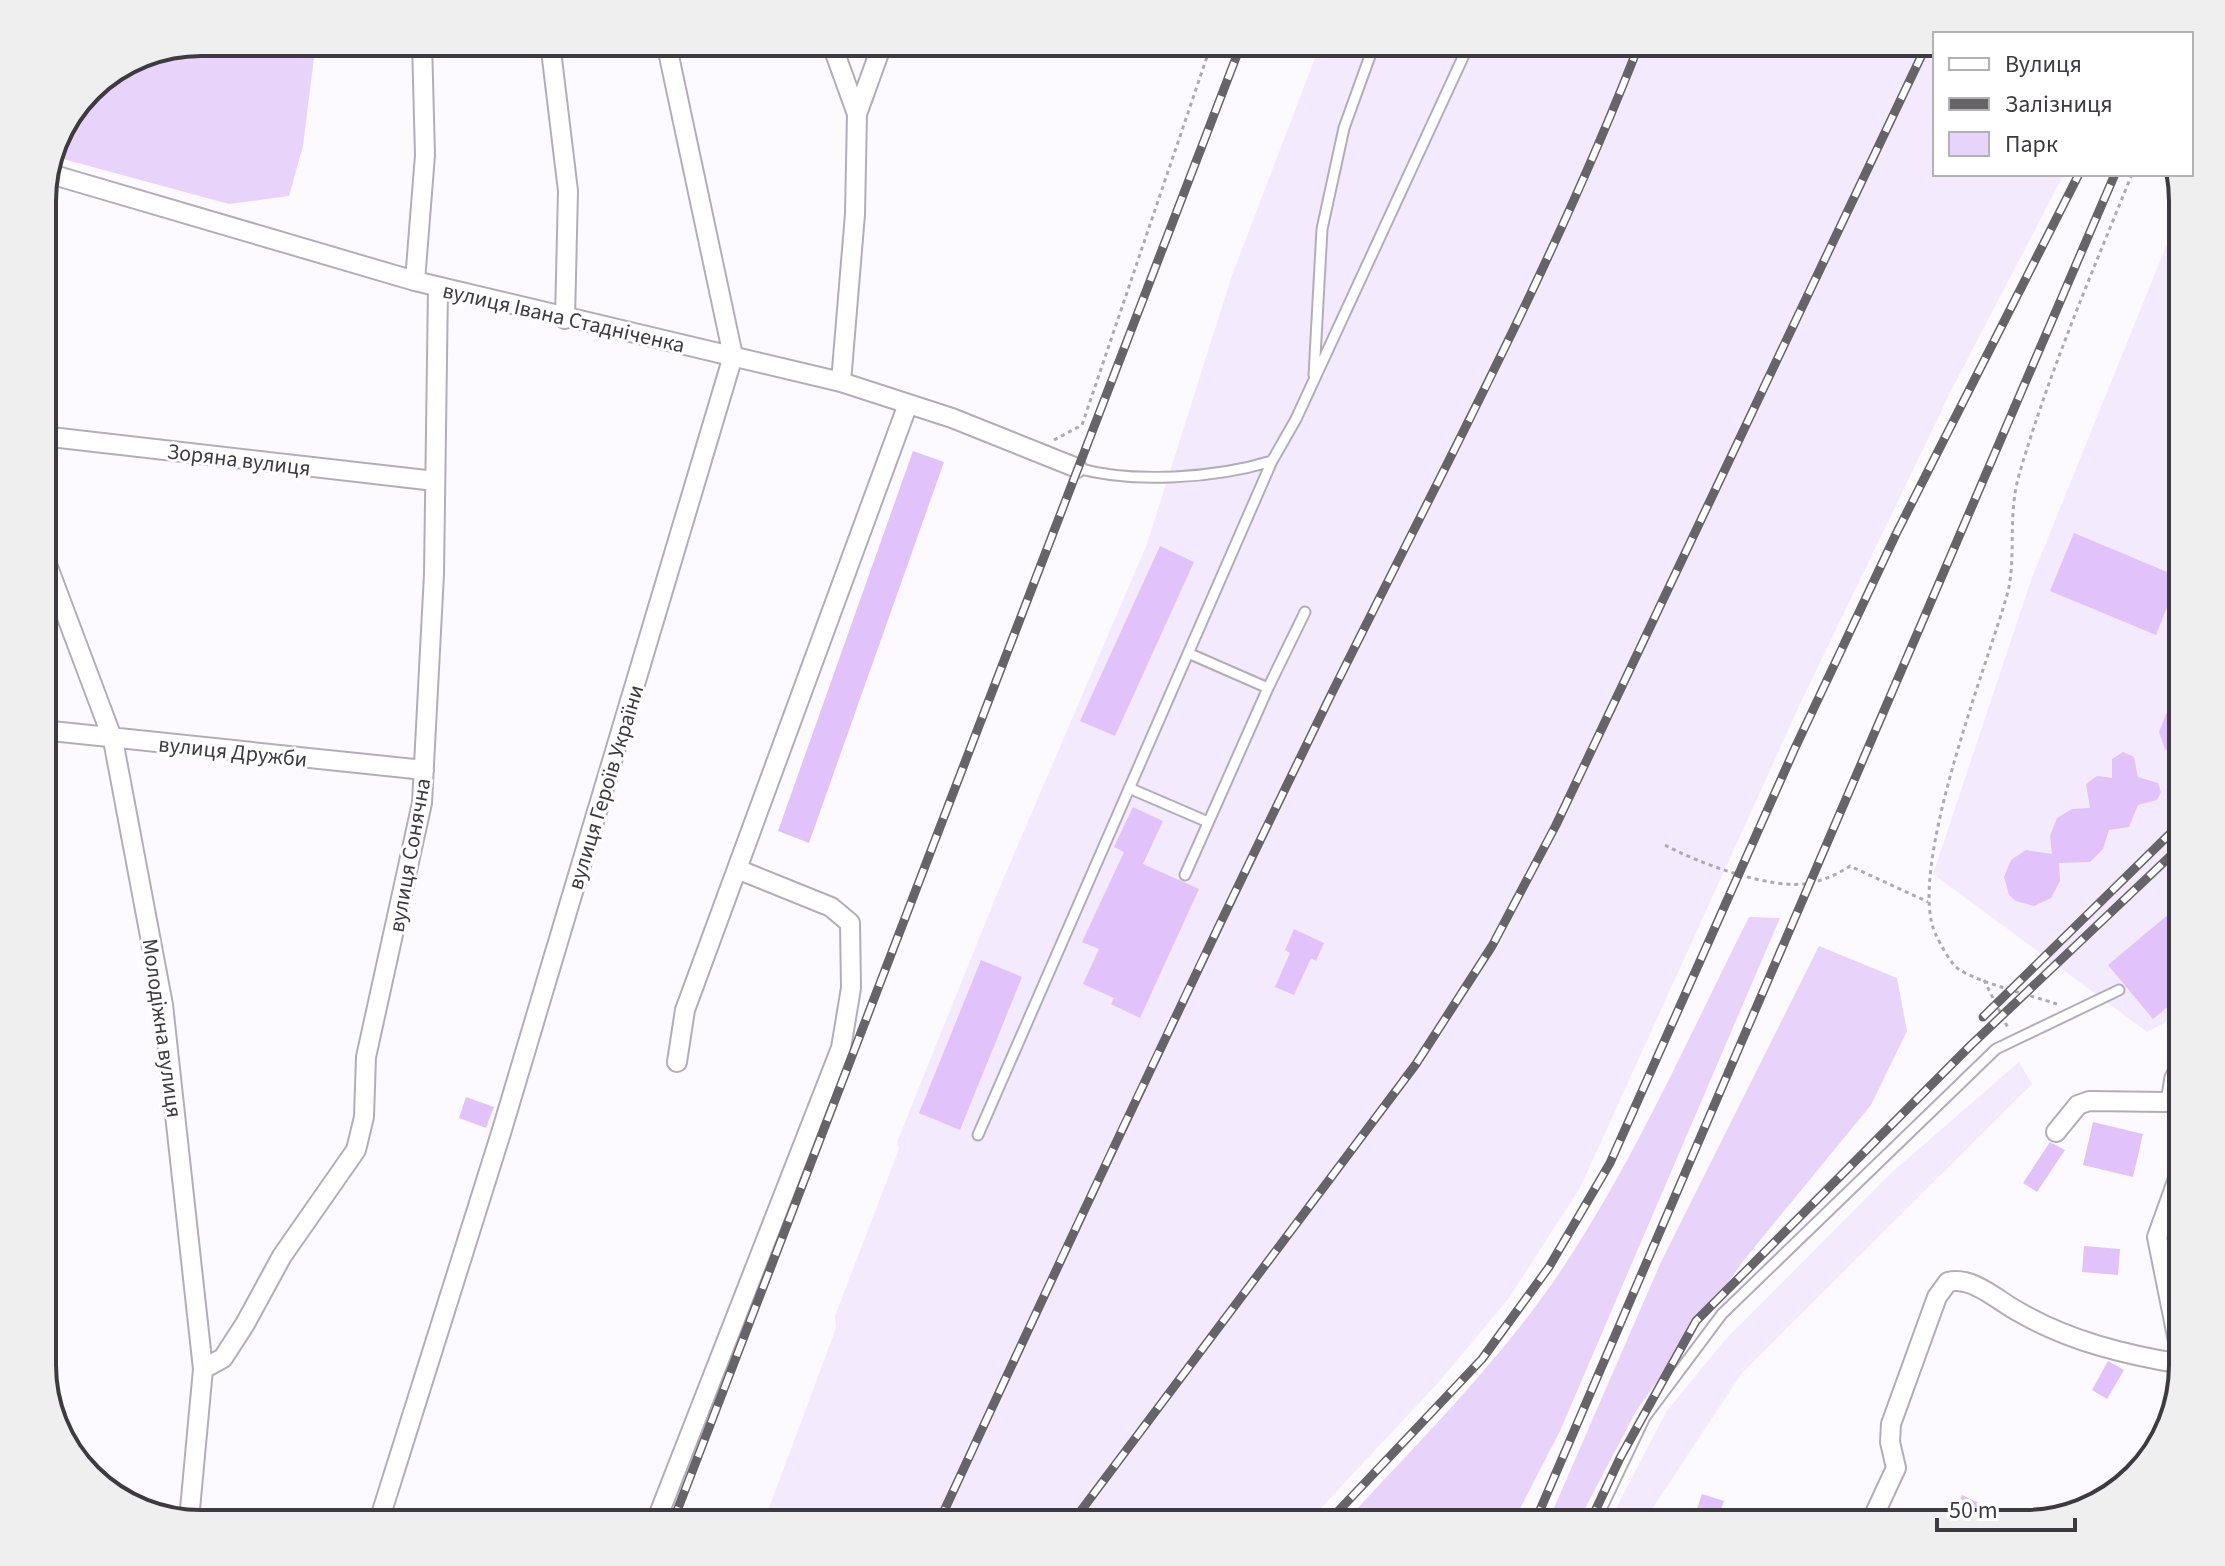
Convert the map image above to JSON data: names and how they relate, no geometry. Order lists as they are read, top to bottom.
{
  "streets": {
    "street": [
      "вулиця Івана Стадніченка",
      "Зоряна вулиця",
      "вулиця Дружби",
      "вулиця Героїв України",
      "вулиця Сонячна",
      "Молодіжна вулиця"
    ]
  },
  "crossings": [
    ["вулиця Івана Стадніченка", "вулиця Героїв України"],
    ["вулиця Івана Стадніченка", "вулиця Сонячна"],
    ["Зоряна вулиця", "вулиця Сонячна"],
    ["вулиця Дружби", "вулиця Сонячна"],
    ["вулиця Дружби", "Молодіжна вулиця"],
    ["вулиця Сонячна", "Молодіжна вулиця"]
  ],
  "legend": ["Вулиця", "Залізниця", "Парк"],
  "scale_bar": "50 m"
}
